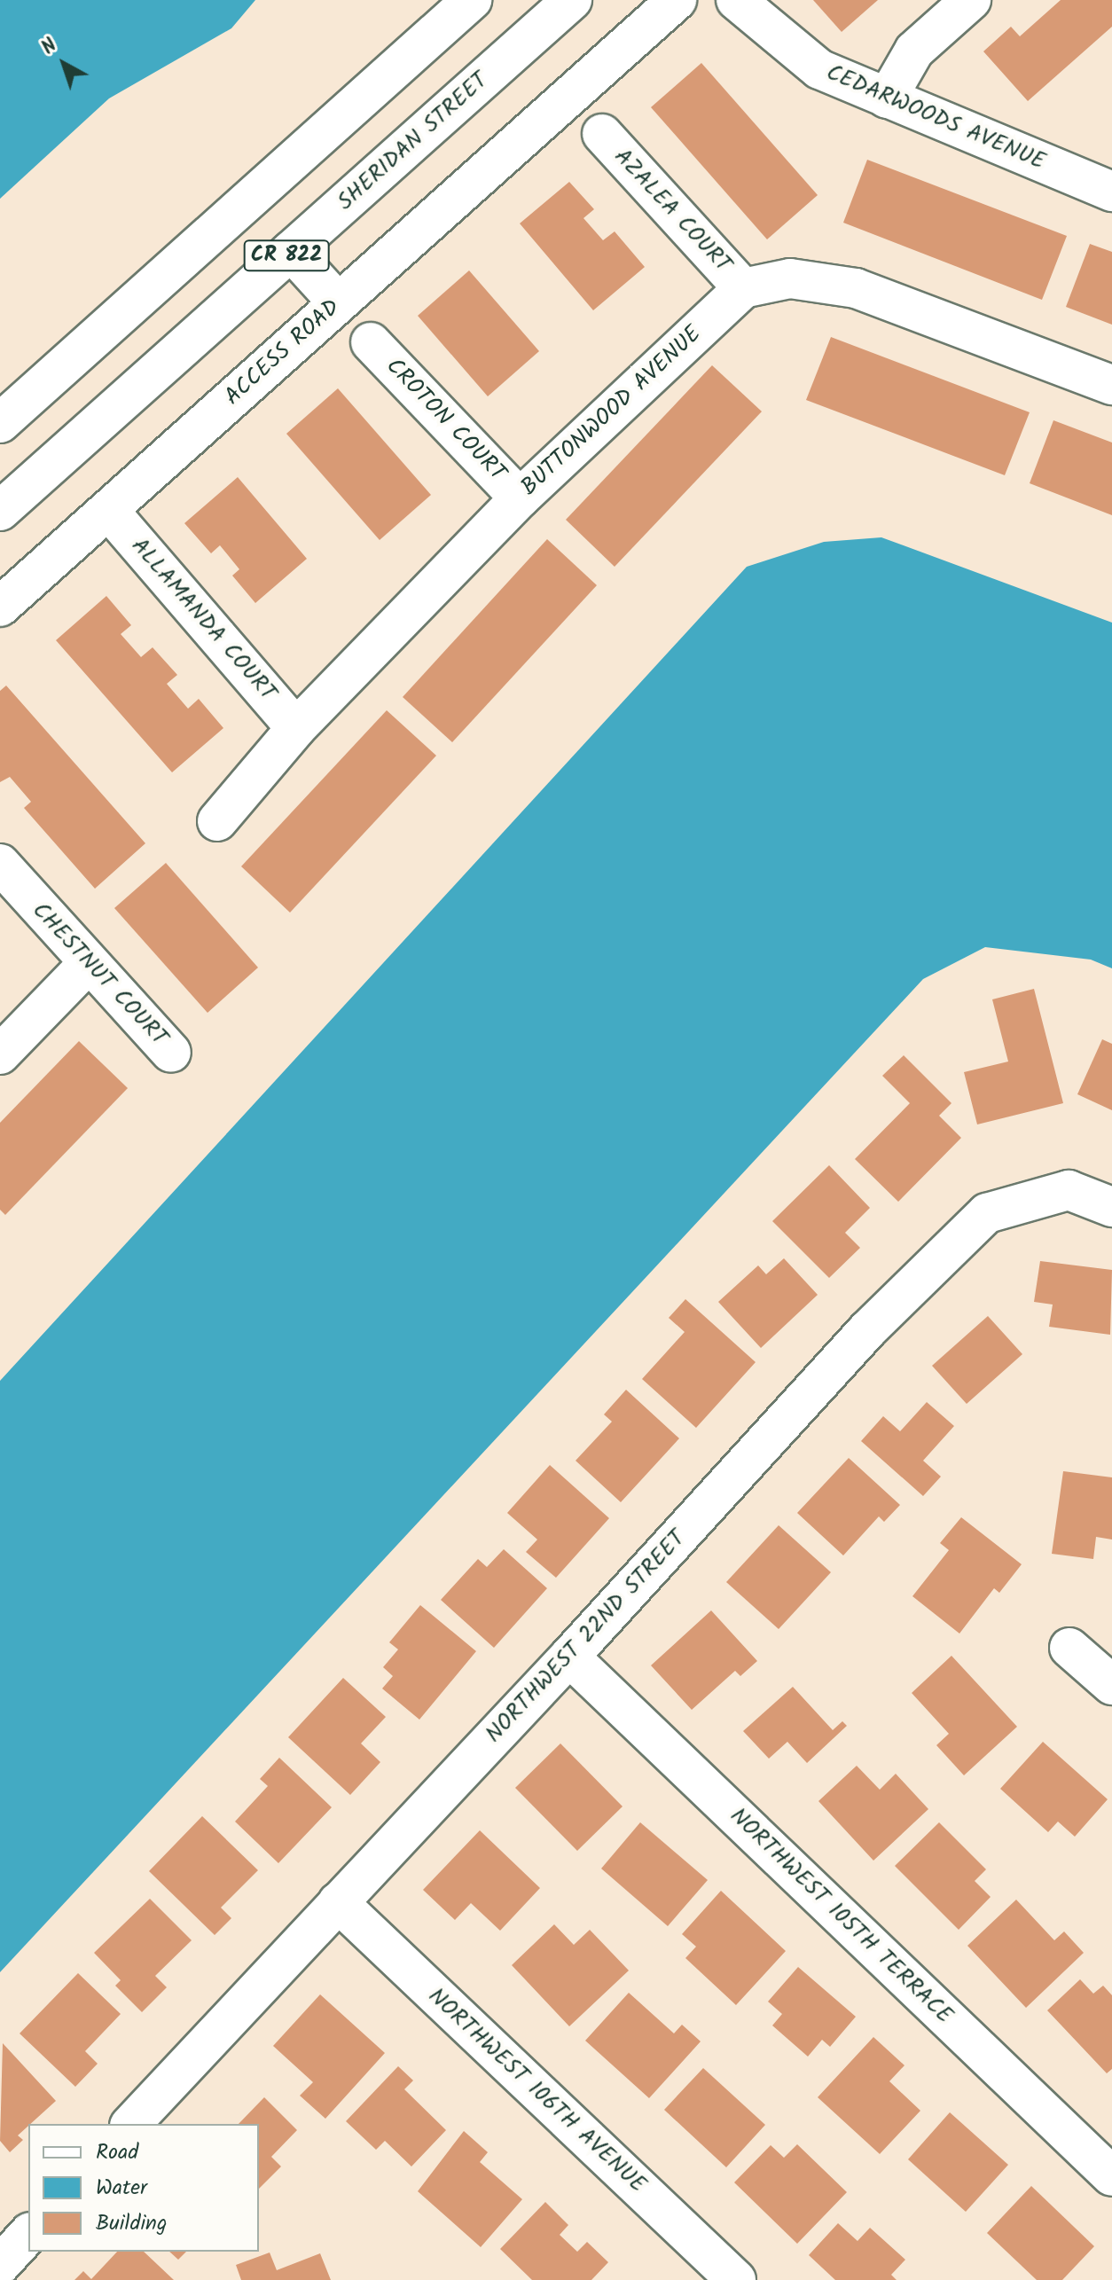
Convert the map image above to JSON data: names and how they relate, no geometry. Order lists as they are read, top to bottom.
{
  "streets": {
    "street": [
      "CEDARWOODS AVENUE",
      "SHERIDAN STREET",
      "AZALEA COURT",
      "CR 822",
      "ACCESS ROAD",
      "BUTTONWOOD AVENUE",
      "CROTON COURT",
      "ALLAMANDA COURT",
      "CHESTNUT COURT",
      "NORTHWEST 22ND STREET",
      "NORTHWEST 105TH TERRACE",
      "NORTHWEST 106TH AVENUE"
    ]
  },
  "crossings": [
    ["AZALEA COURT", "BUTTONWOOD AVENUE"],
    ["ACCESS ROAD", "ALLAMANDA COURT"],
    ["BUTTONWOOD AVENUE", "CROTON COURT"],
    ["BUTTONWOOD AVENUE", "ALLAMANDA COURT"],
    ["NORTHWEST 22ND STREET", "NORTHWEST 105TH TERRACE"],
    ["NORTHWEST 22ND STREET", "NORTHWEST 106TH AVENUE"]
  ],
  "legend": ["Road", "Water", "Building"],
  "north": "top left"
}
